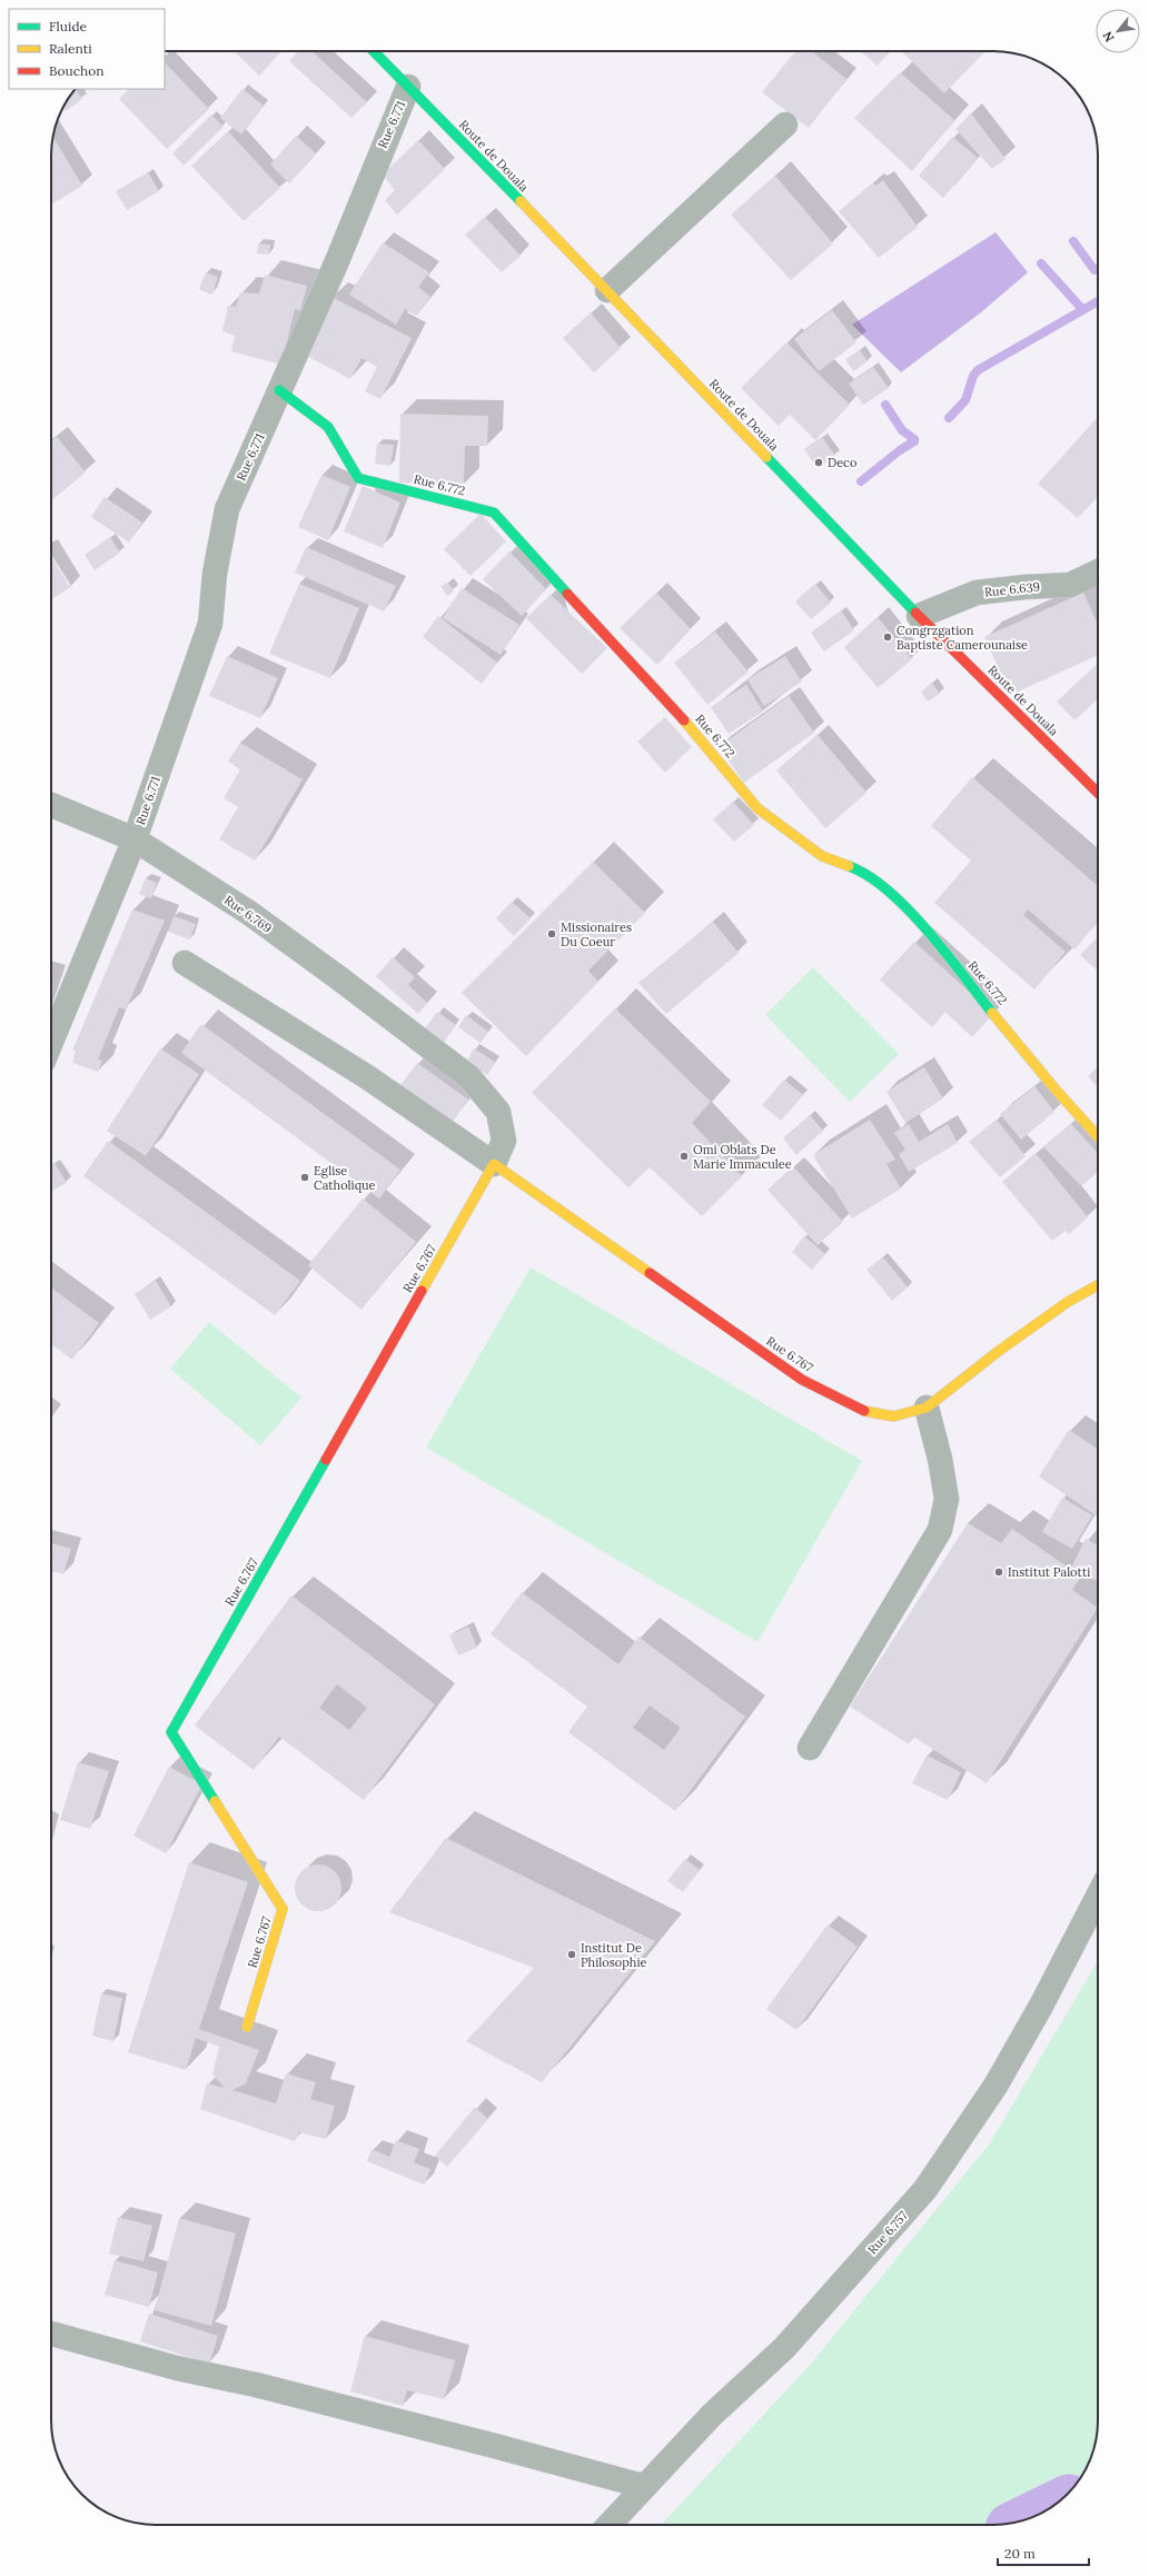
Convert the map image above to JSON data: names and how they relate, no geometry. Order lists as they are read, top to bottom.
{
  "streets": {
    "main road": ["Route de Douala", "Rue 6.772", "Rue 6.767"],
    "street": [
      "Rue 6.771",
      "Rue 6.639",
      "Rue 6.769",
      "Rue 6.757"
    ]
  },
  "crossings": [
    ["Rue 6.771", "Route de Douala"],
    ["Rue 6.771", "Rue 6.772"],
    ["Rue 6.771", "Rue 6.769"],
    ["Route de Douala", "Rue 6.639"],
    ["Rue 6.769", "Rue 6.767"]
  ],
  "places": [
    "Deco",
    "Congrzgation Baptiste Camerounaise",
    "Missionaires Du Coeur",
    "Omi Oblats De Marie Immaculee",
    "Eglise Catholique",
    "Institut Palotti",
    "Institut De Philosophie"
  ],
  "legend": ["Fluide", "Ralenti", "Bouchon"],
  "scale_bar": "20 m",
  "north": "bottom left"
}
